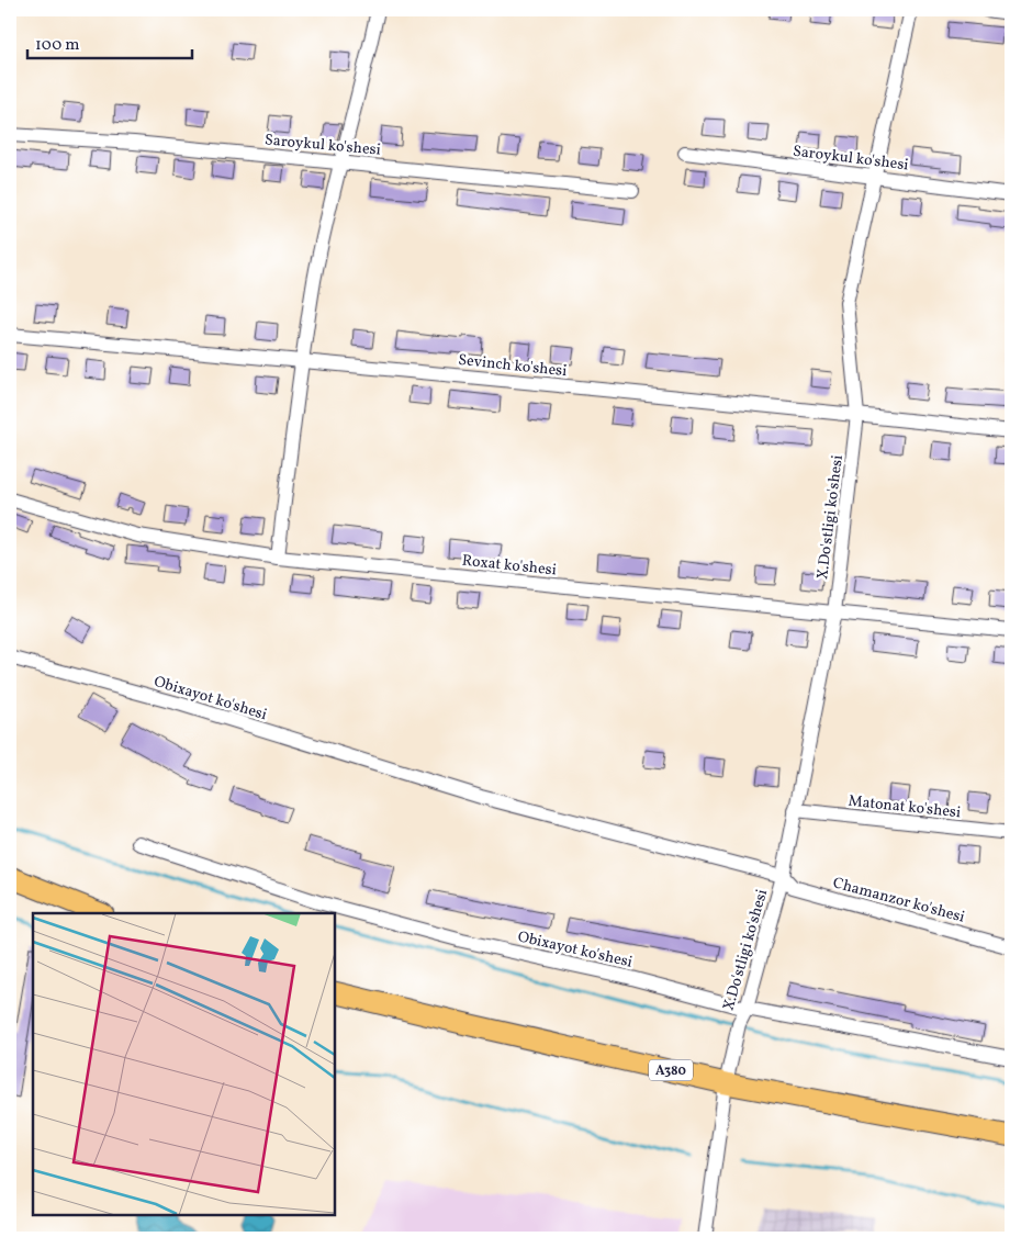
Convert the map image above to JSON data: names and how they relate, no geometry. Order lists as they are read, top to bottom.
{
  "streets": {
    "highway": ["A380"],
    "street": [
      "Saroykul ko'shesi",
      "Sevinch ko'shesi",
      "X.Do'stligi ko'shesi",
      "Roxat ko'shesi",
      "Obixayot ko'shesi",
      "Matonat ko'shesi",
      "Chamanzor ko'shesi"
    ]
  },
  "crossings": [
    ["Saroykul ko'shesi", "X.Do'stligi ko'shesi"],
    ["Sevinch ko'shesi", "X.Do'stligi ko'shesi"],
    ["X.Do'stligi ko'shesi", "Roxat ko'shesi"],
    ["X.Do'stligi ko'shesi", "Obixayot ko'shesi"],
    ["X.Do'stligi ko'shesi", "Matonat ko'shesi"],
    ["X.Do'stligi ko'shesi", "Chamanzor ko'shesi"],
    ["X.Do'stligi ko'shesi", "A380"],
    ["Obixayot ko'shesi", "Chamanzor ko'shesi"]
  ],
  "scale_bar": "100 m"
}
